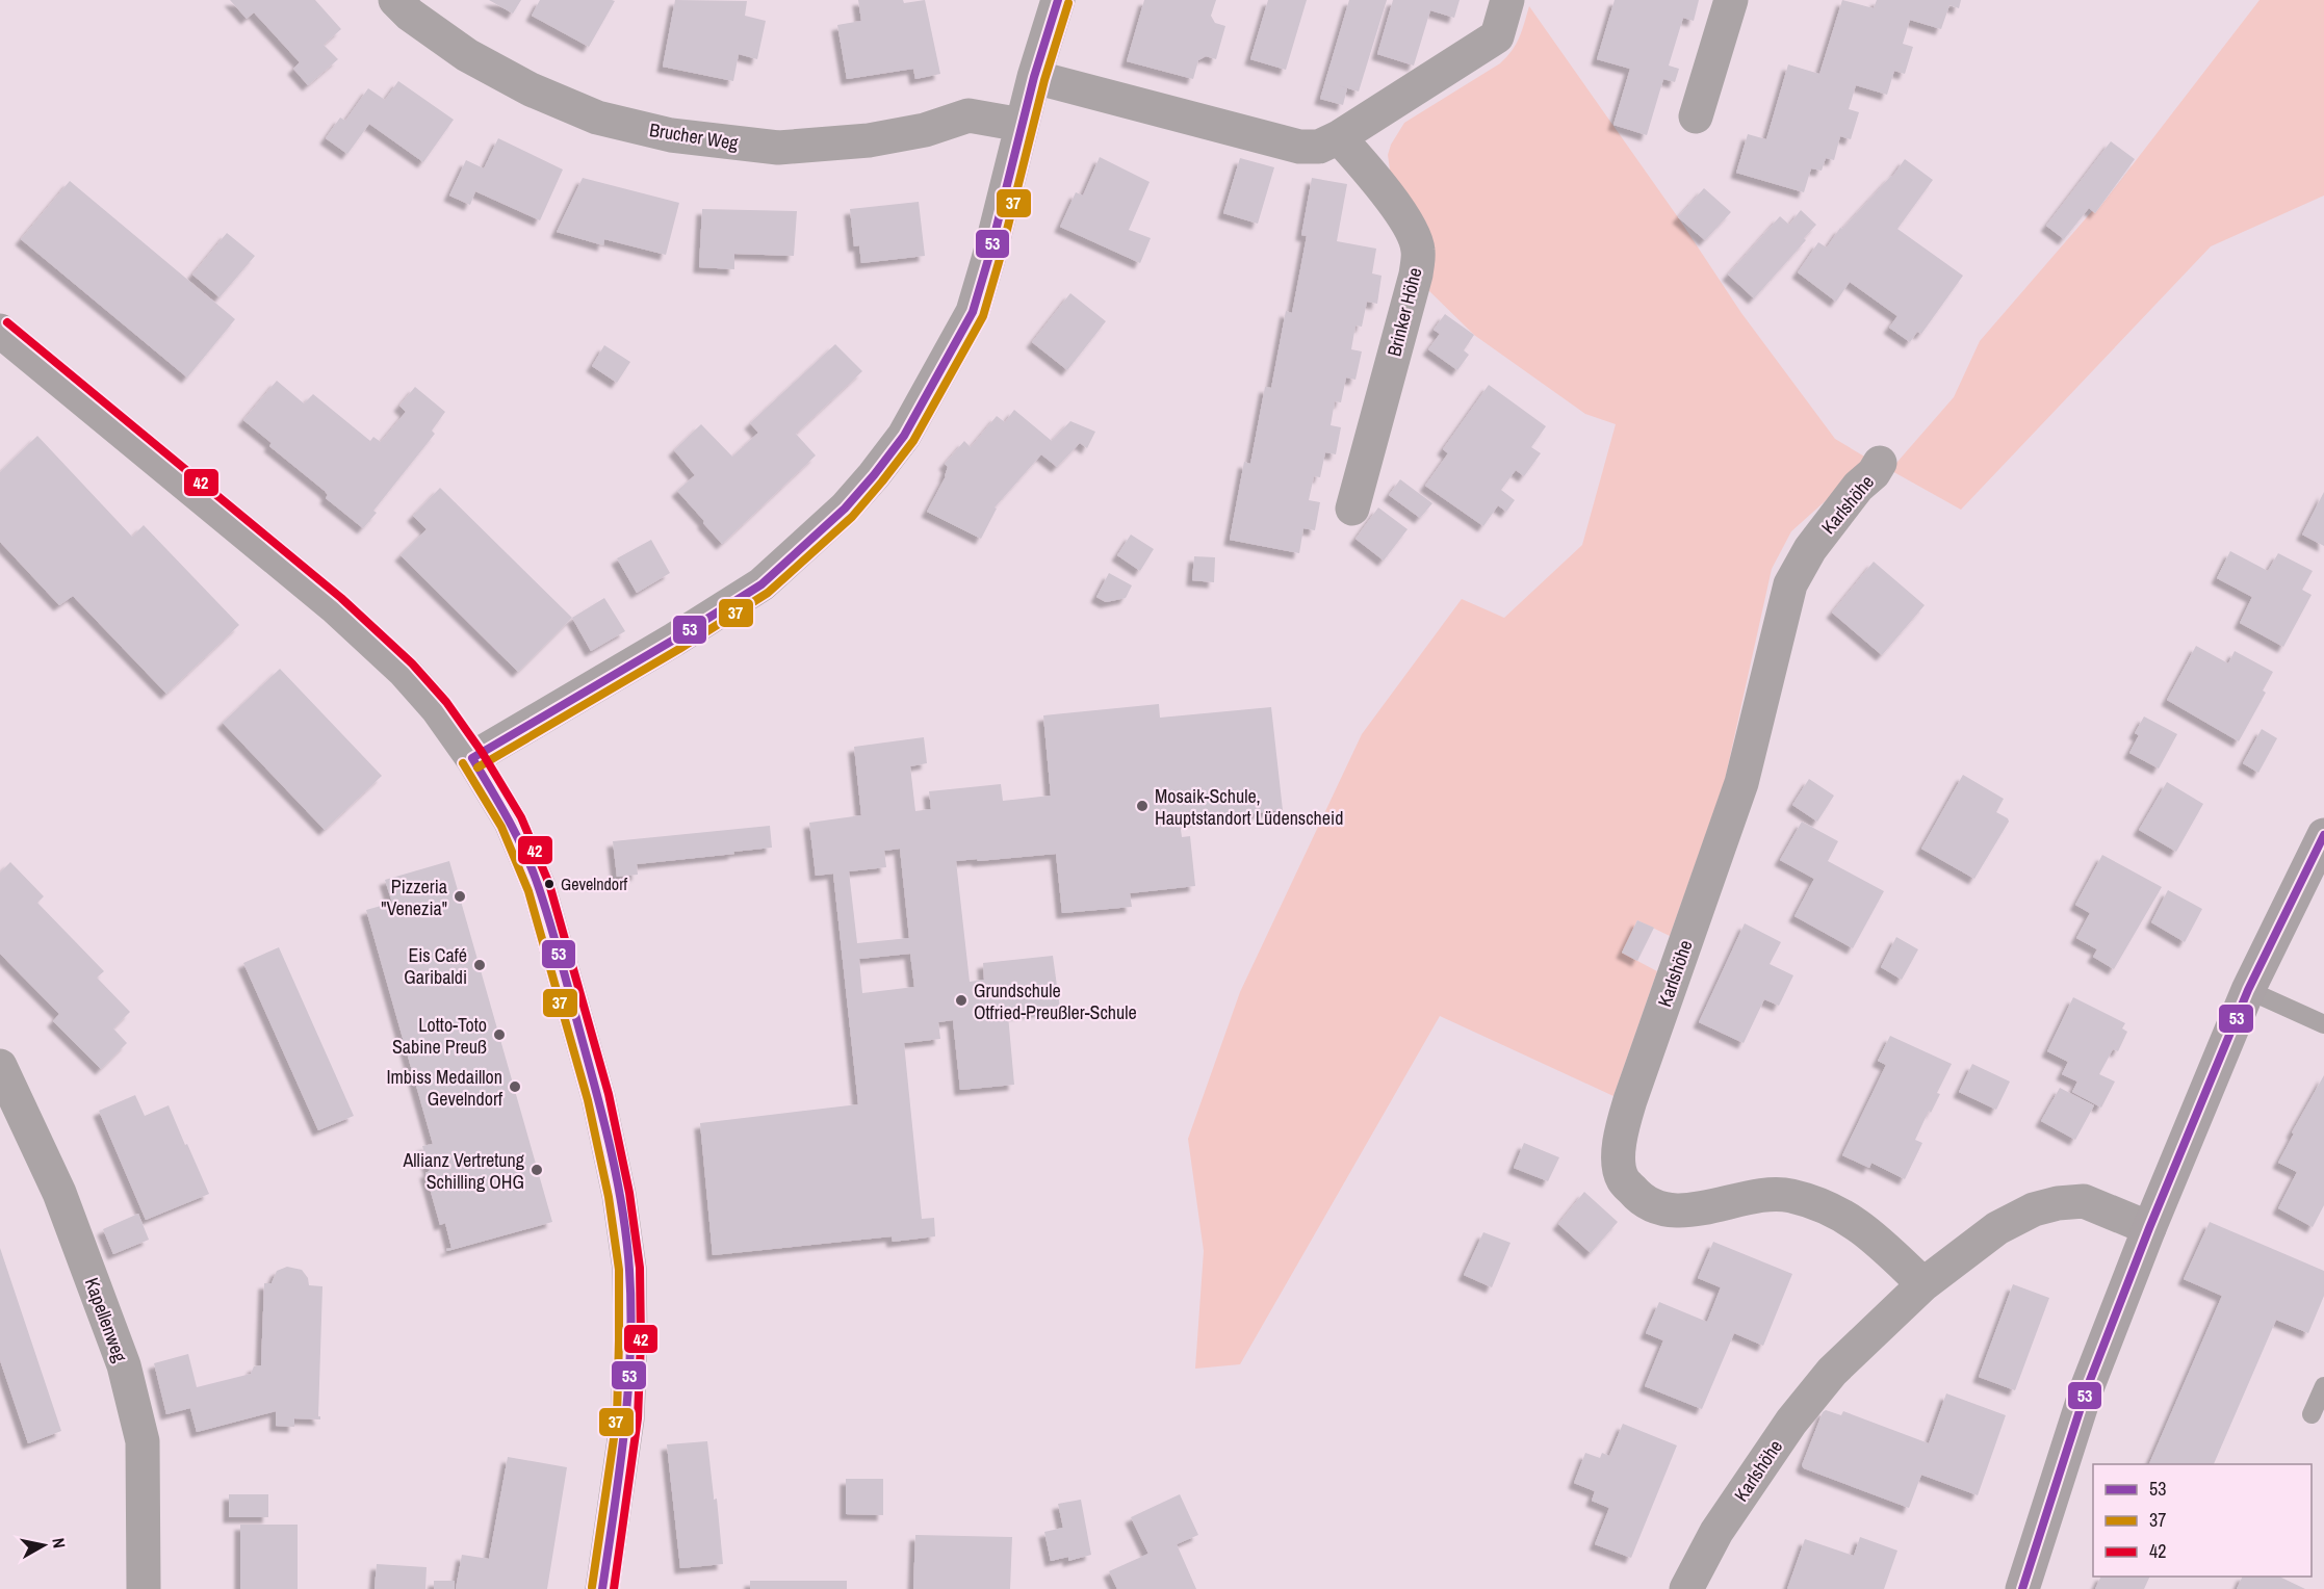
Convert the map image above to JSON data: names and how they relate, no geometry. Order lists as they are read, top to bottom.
{
  "streets": {
    "street": [
      "Brucher Weg",
      "Brinker Höhe",
      "Karlshöhe",
      "Kapellenweg"
    ]
  },
  "places": [
    "Mosaik-Schule, Hauptstandort Lüdenscheid",
    "Gevelndorf",
    "Pizzeria \"Venezia\"",
    "Eis Café Garibaldi",
    "Grundschule Otfried-Preußler-Schule",
    "Lotto-Toto Sabine Preuß",
    "Imbiss Medaillon Gevelndorf",
    "Allianz Vertretung Schilling OHG"
  ],
  "lines": ["transit line 53", "transit line 37", "transit line 42"],
  "legend": ["53", "37", "42"],
  "north": "right"
}
